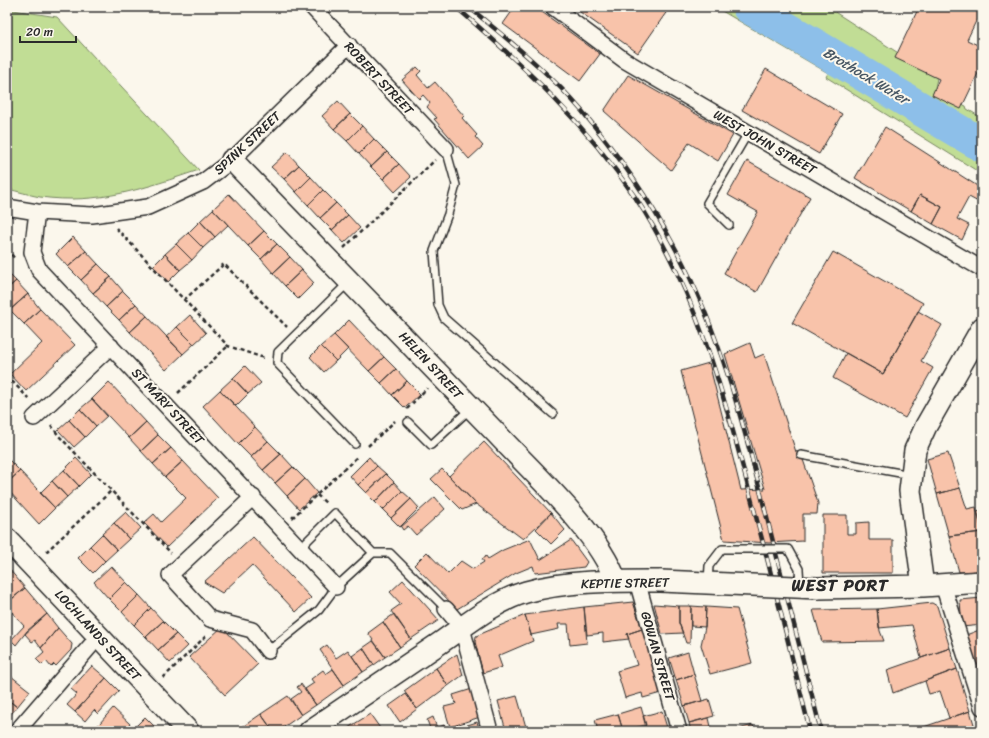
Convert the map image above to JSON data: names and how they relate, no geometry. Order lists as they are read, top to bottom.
{
  "streets": {
    "main road": ["HELEN STREET", "KEPTIE STREET", "LOCHLANDS STREET"],
    "street": [
      "ROBERT STREET",
      "WEST JOHN STREET",
      "SPINK STREET",
      "ST MARY STREET",
      "GOWAN STREET"
    ]
  },
  "crossings": [
    ["ROBERT STREET", "SPINK STREET"],
    ["SPINK STREET", "HELEN STREET"],
    ["SPINK STREET", "ST MARY STREET"],
    ["HELEN STREET", "KEPTIE STREET"],
    ["KEPTIE STREET", "GOWAN STREET"]
  ],
  "districts": ["WEST PORT"],
  "water": ["Brothock Water"],
  "scale_bar": "20 m"
}
